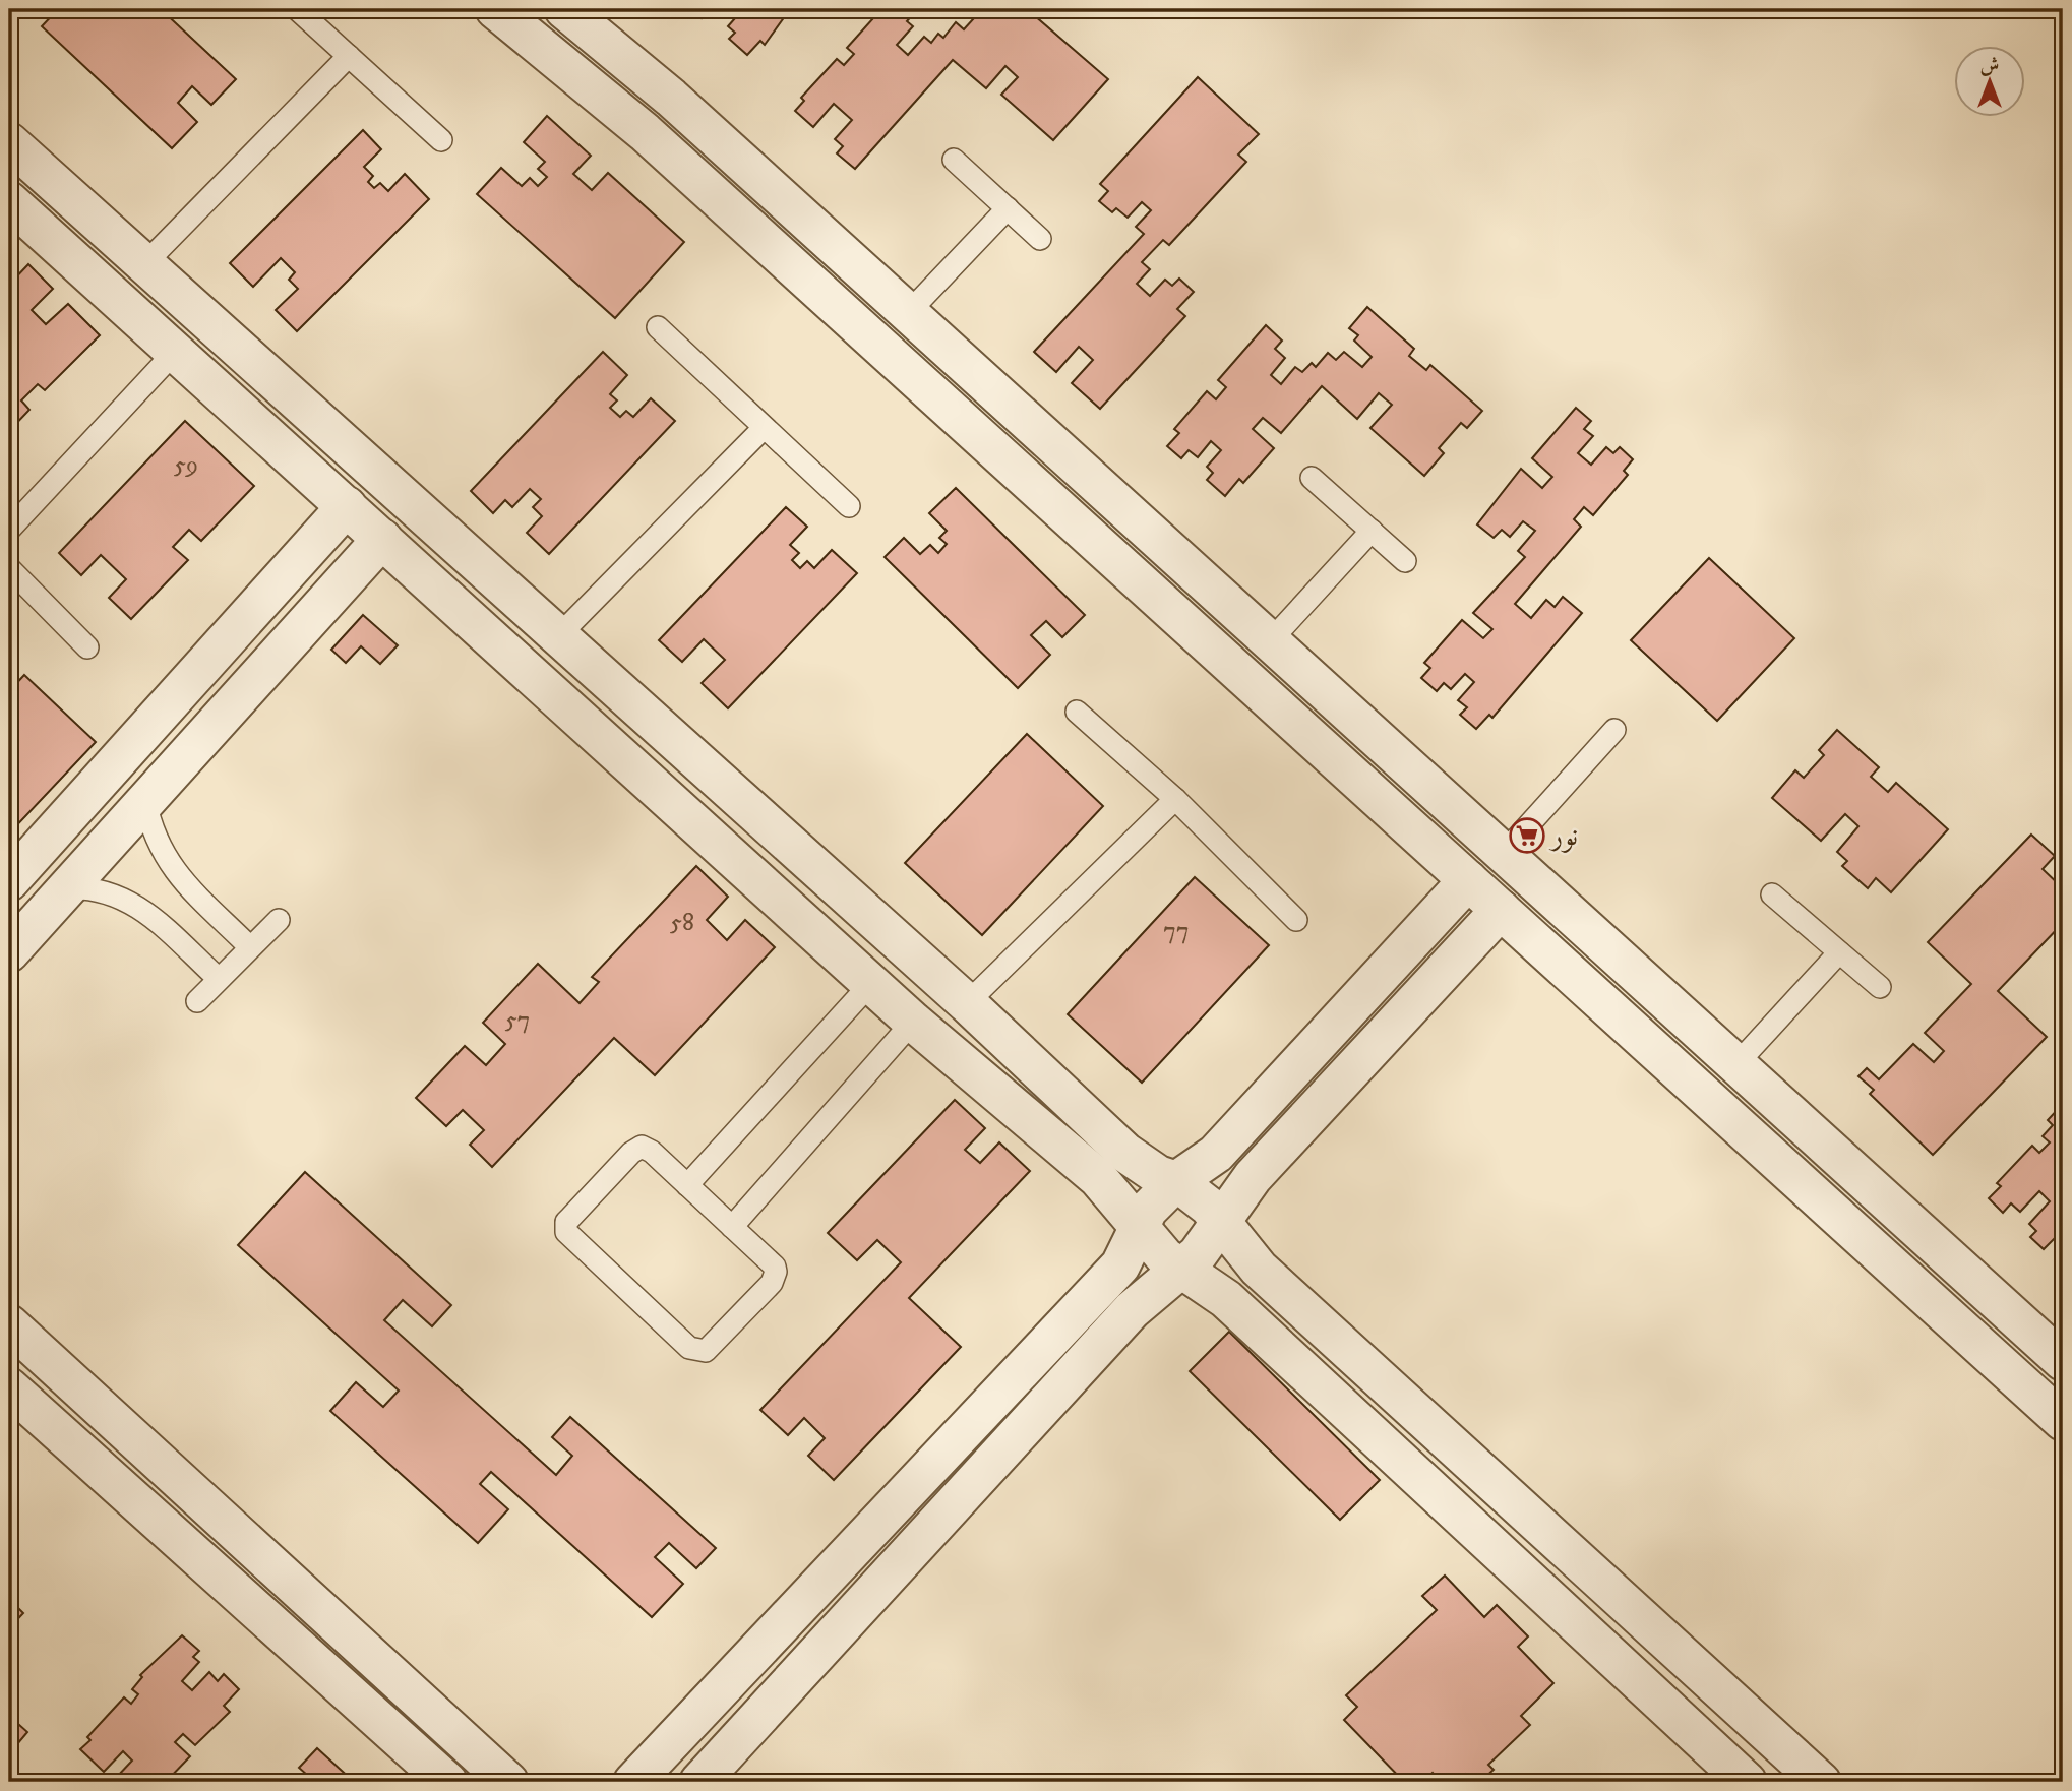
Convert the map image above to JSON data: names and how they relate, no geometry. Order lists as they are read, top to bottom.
{
  "places": {
    "supermarket": ["نور"]
  },
  "house_numbers": [
    "59",
    "58",
    "77",
    "57"
  ],
  "north": "top"
}
